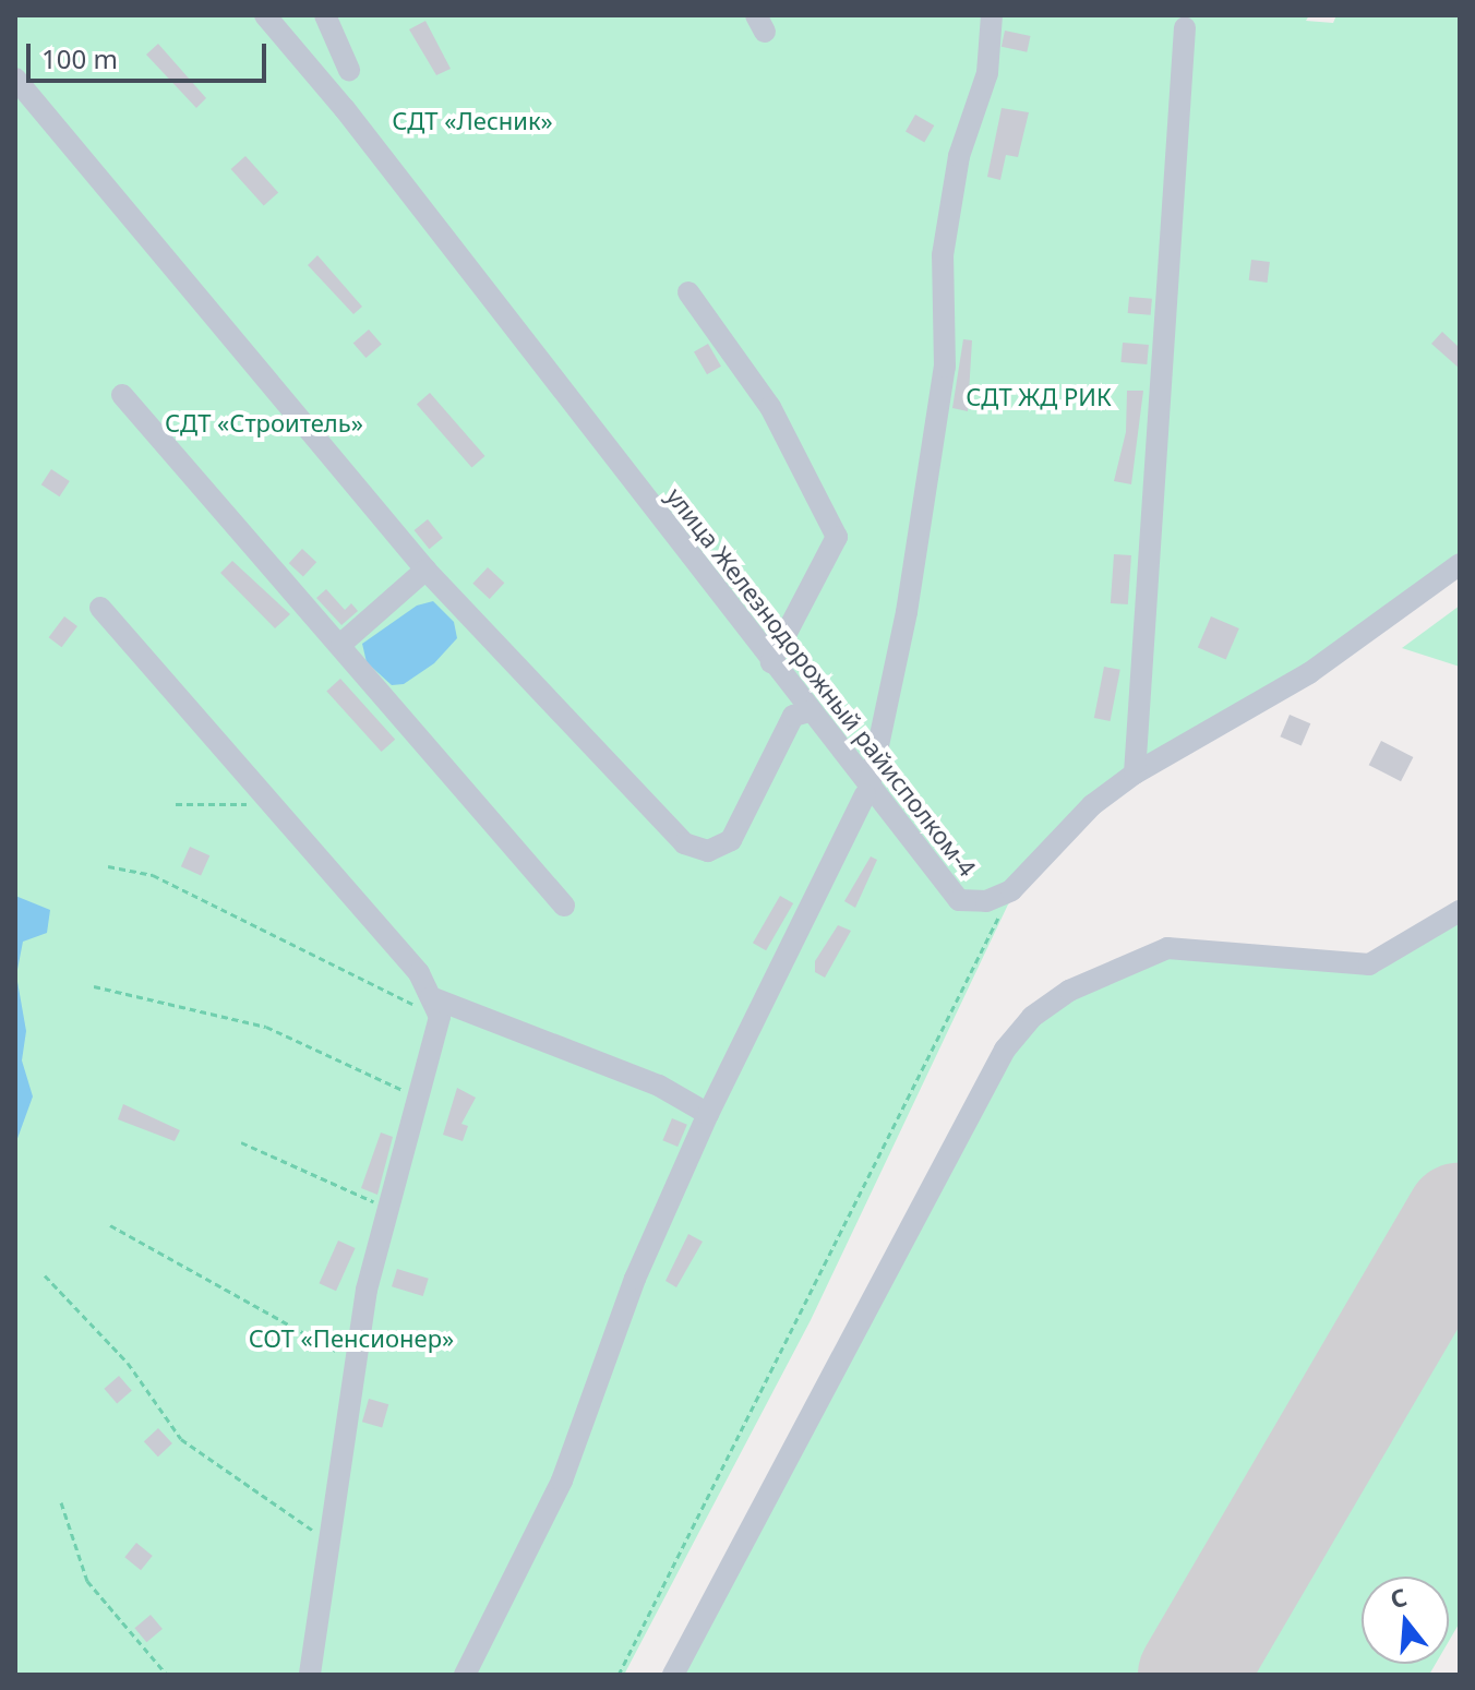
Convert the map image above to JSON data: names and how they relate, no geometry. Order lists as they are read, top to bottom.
{
  "streets": {
    "street": ["улица Железнодорожный райисполком-4"]
  },
  "parks": [
    "СДТ «Лесник»",
    "СДТ ЖД РИК",
    "СДТ «Строитель»",
    "СОТ «Пенсионер»"
  ],
  "scale_bar": "100 m",
  "north": "top"
}
